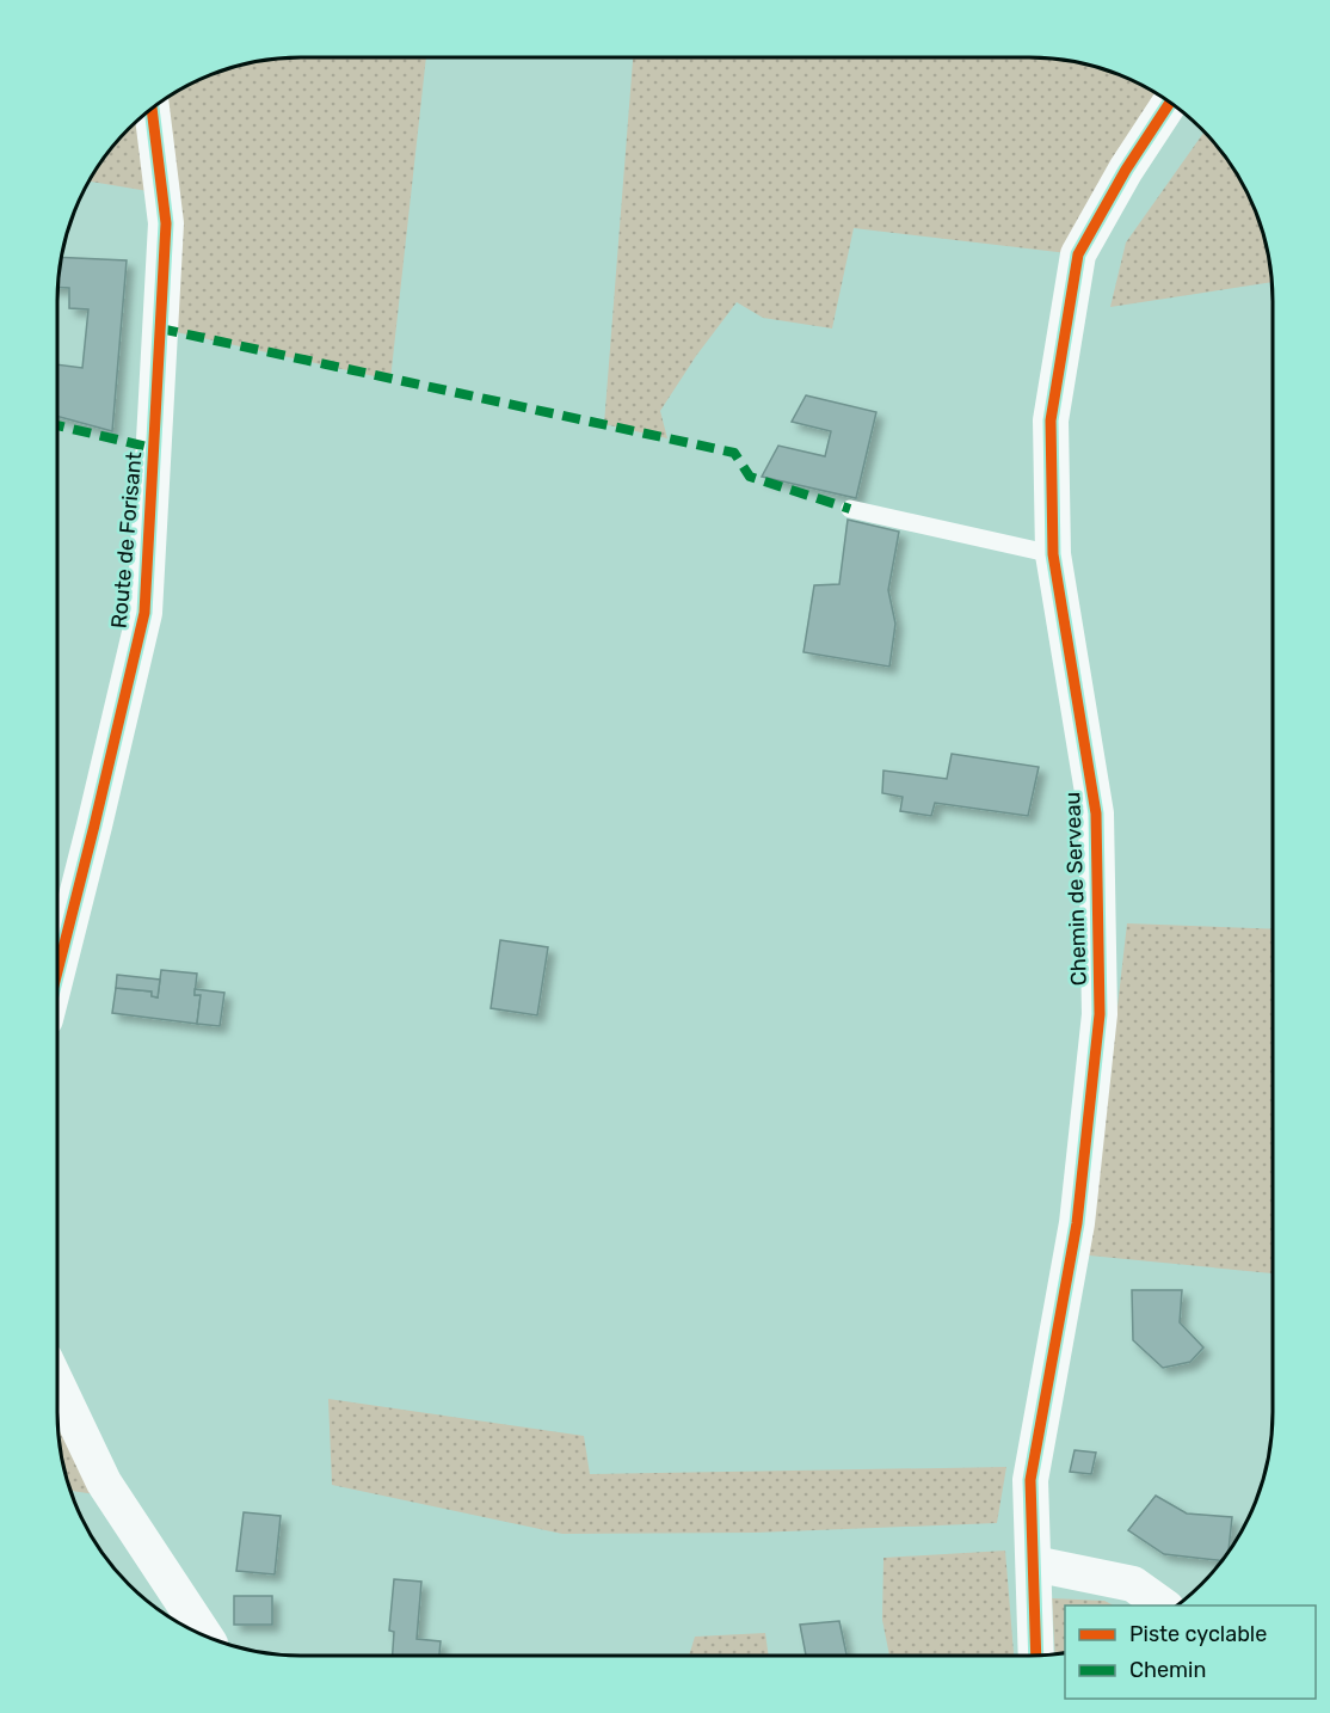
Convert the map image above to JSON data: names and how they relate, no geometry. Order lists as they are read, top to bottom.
{
  "streets": {
    "street": ["Route de Forisant", "Chemin de Serveau"]
  },
  "legend": ["Piste cyclable", "Chemin"]
}
